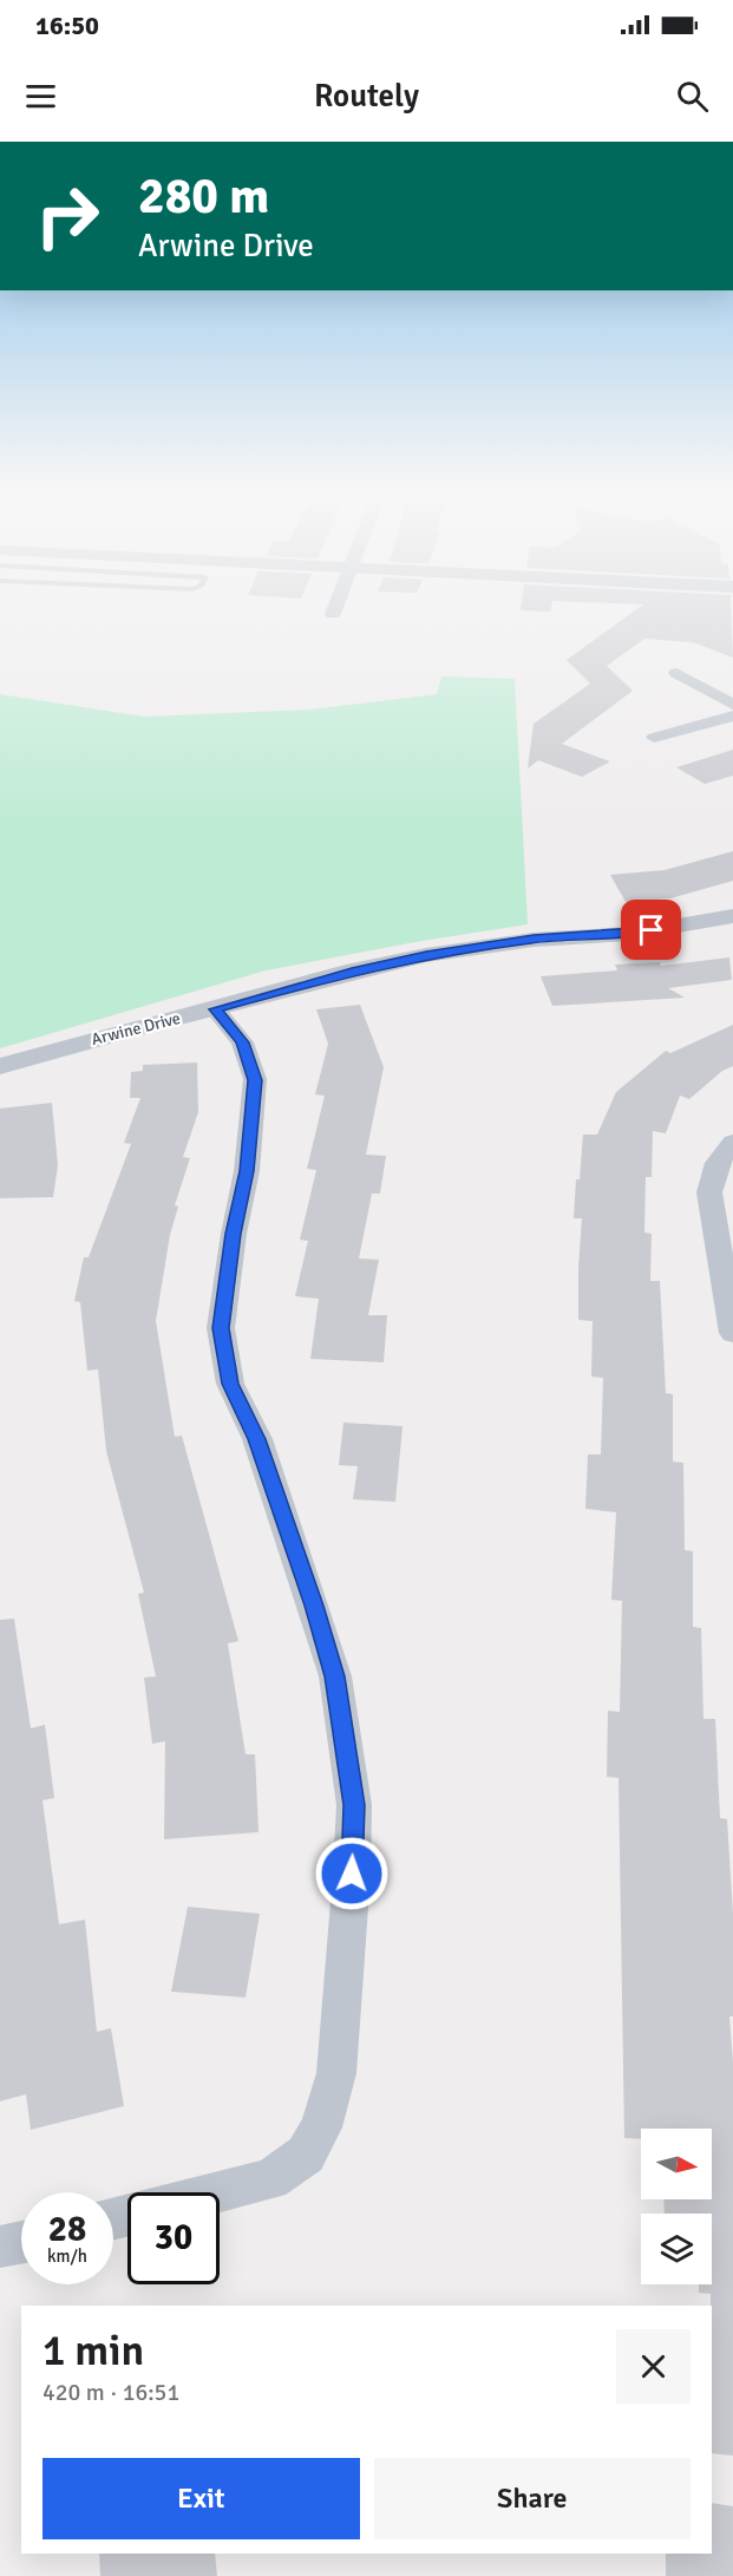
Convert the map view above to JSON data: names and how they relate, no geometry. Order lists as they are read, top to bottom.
{
  "streets": {
    "street": ["Arwine Drive"]
  },
  "north": "right",
  "page": {
    "status": "16:50",
    "header": "Routely",
    "turn": ["280 m", "Arwine Drive"],
    "speed": "28 km/h",
    "limit": "30",
    "heading": ["1 min", "420 m · 16:51"],
    "buttons": ["Exit", "Share"]
  }
}
